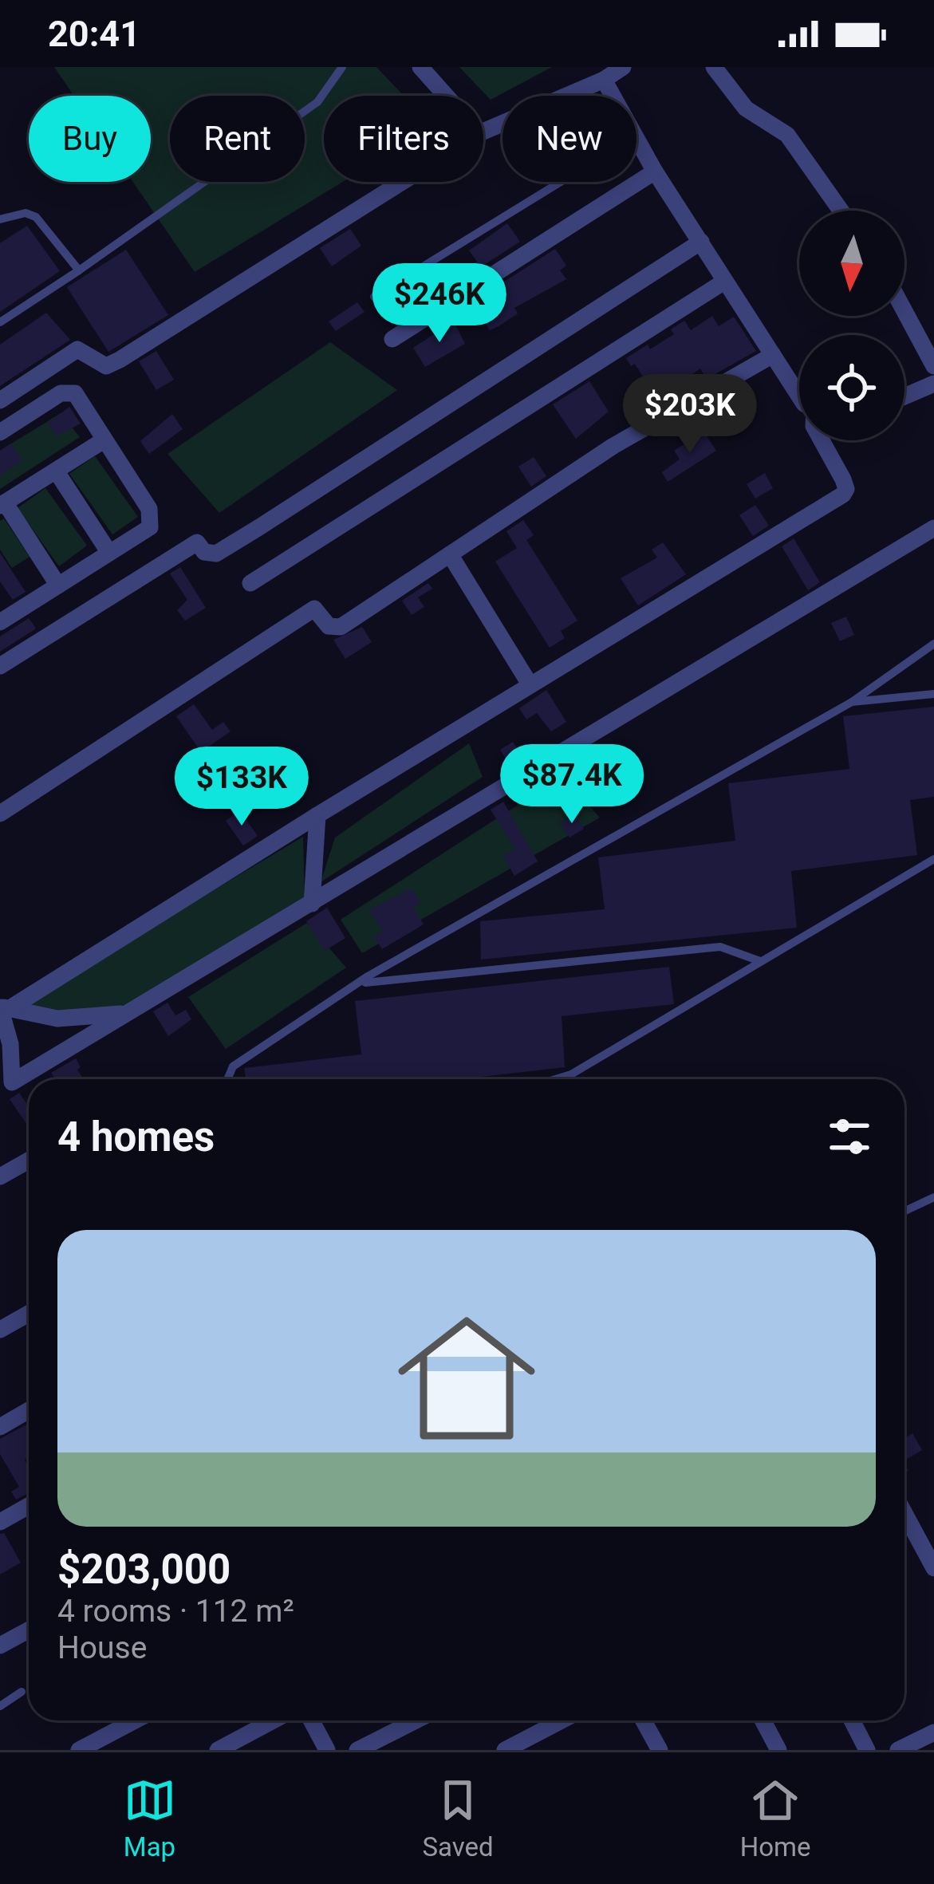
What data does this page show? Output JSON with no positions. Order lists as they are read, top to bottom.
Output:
{
  "north": "bottom",
  "page": {
    "status": "20:41",
    "chip": [
      "Buy",
      "Rent",
      "Filters",
      "New"
    ],
    "price": [
      "$246K",
      "$203K",
      "$87.4K",
      "$133K"
    ],
    "heading": "4 homes",
    "list": [
      {
        "name": "$203,000",
        "note": "4 rooms · 112 m² · House"
      }
    ],
    "tabs": ["Map", "Saved", "Home"]
  }
}
